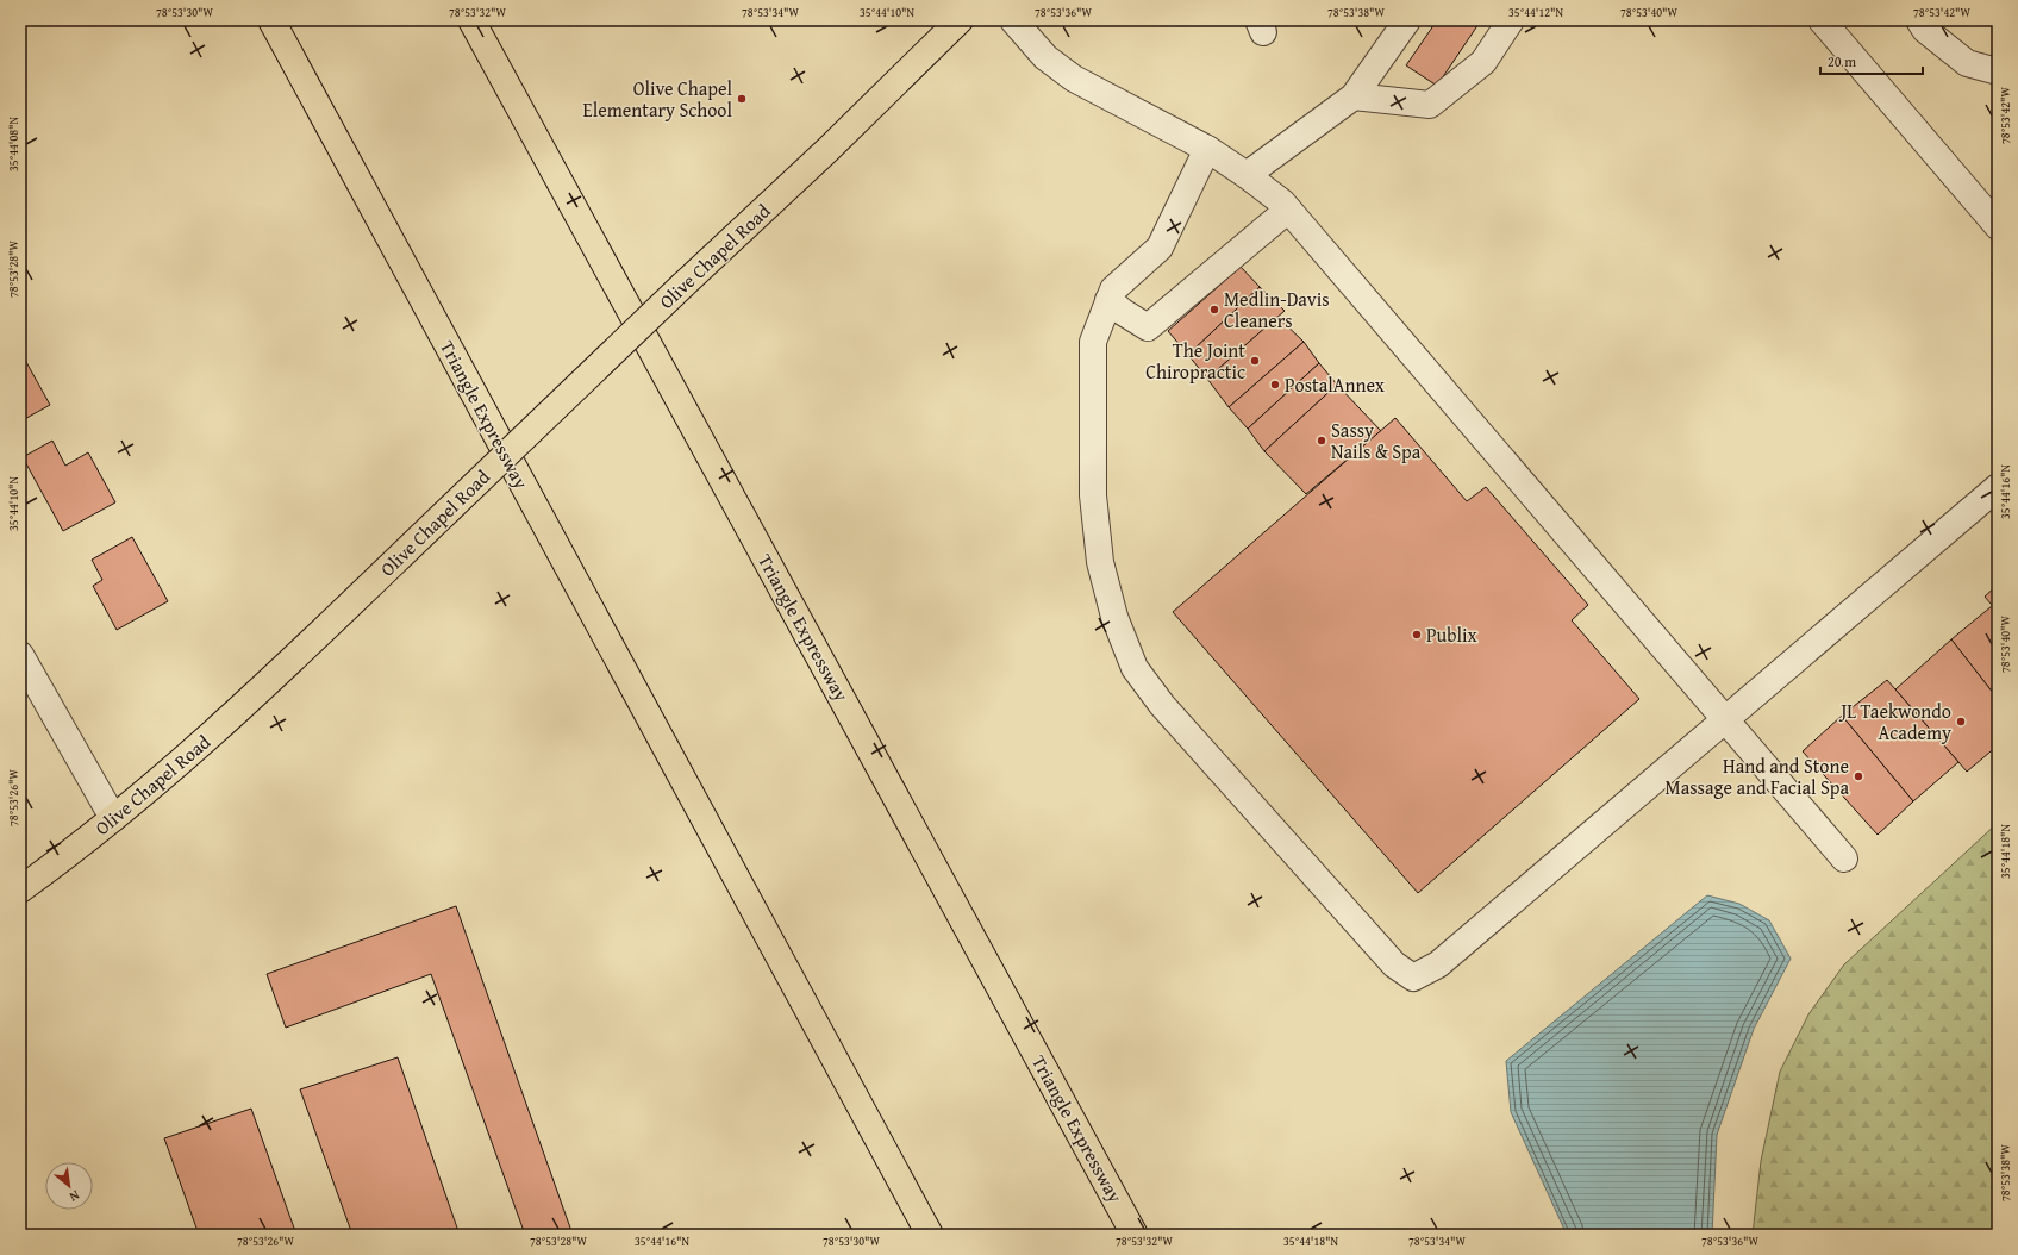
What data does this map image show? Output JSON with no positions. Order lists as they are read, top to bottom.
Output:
{
  "streets": {
    "main road": ["Olive Chapel Road", "Triangle Expressway"]
  },
  "places": [
    "Olive Chapel Elementary School",
    "Medlin-Davis Cleaners",
    "The Joint Chiropractic",
    "PostalAnnex",
    "Sassy Nails & Spa",
    "Publix",
    "JL Taekwondo Academy",
    "Hand and Stone Massage and Facial Spa"
  ],
  "scale_bar": "20 m",
  "north": "bottom right",
  "coordinates": [
    "78°53'30\"W",
    "78°53'32\"W",
    "78°53'34\"W",
    "35°44'10\"N",
    "78°53'36\"W",
    "78°53'38\"W",
    "35°44'12\"N",
    "78°53'40\"W",
    "78°53'42\"W",
    "35°44'08\"N",
    "78°53'28\"W",
    "35°44'16\"N",
    "78°53'26\"W",
    "35°44'18\"N"
  ]
}
